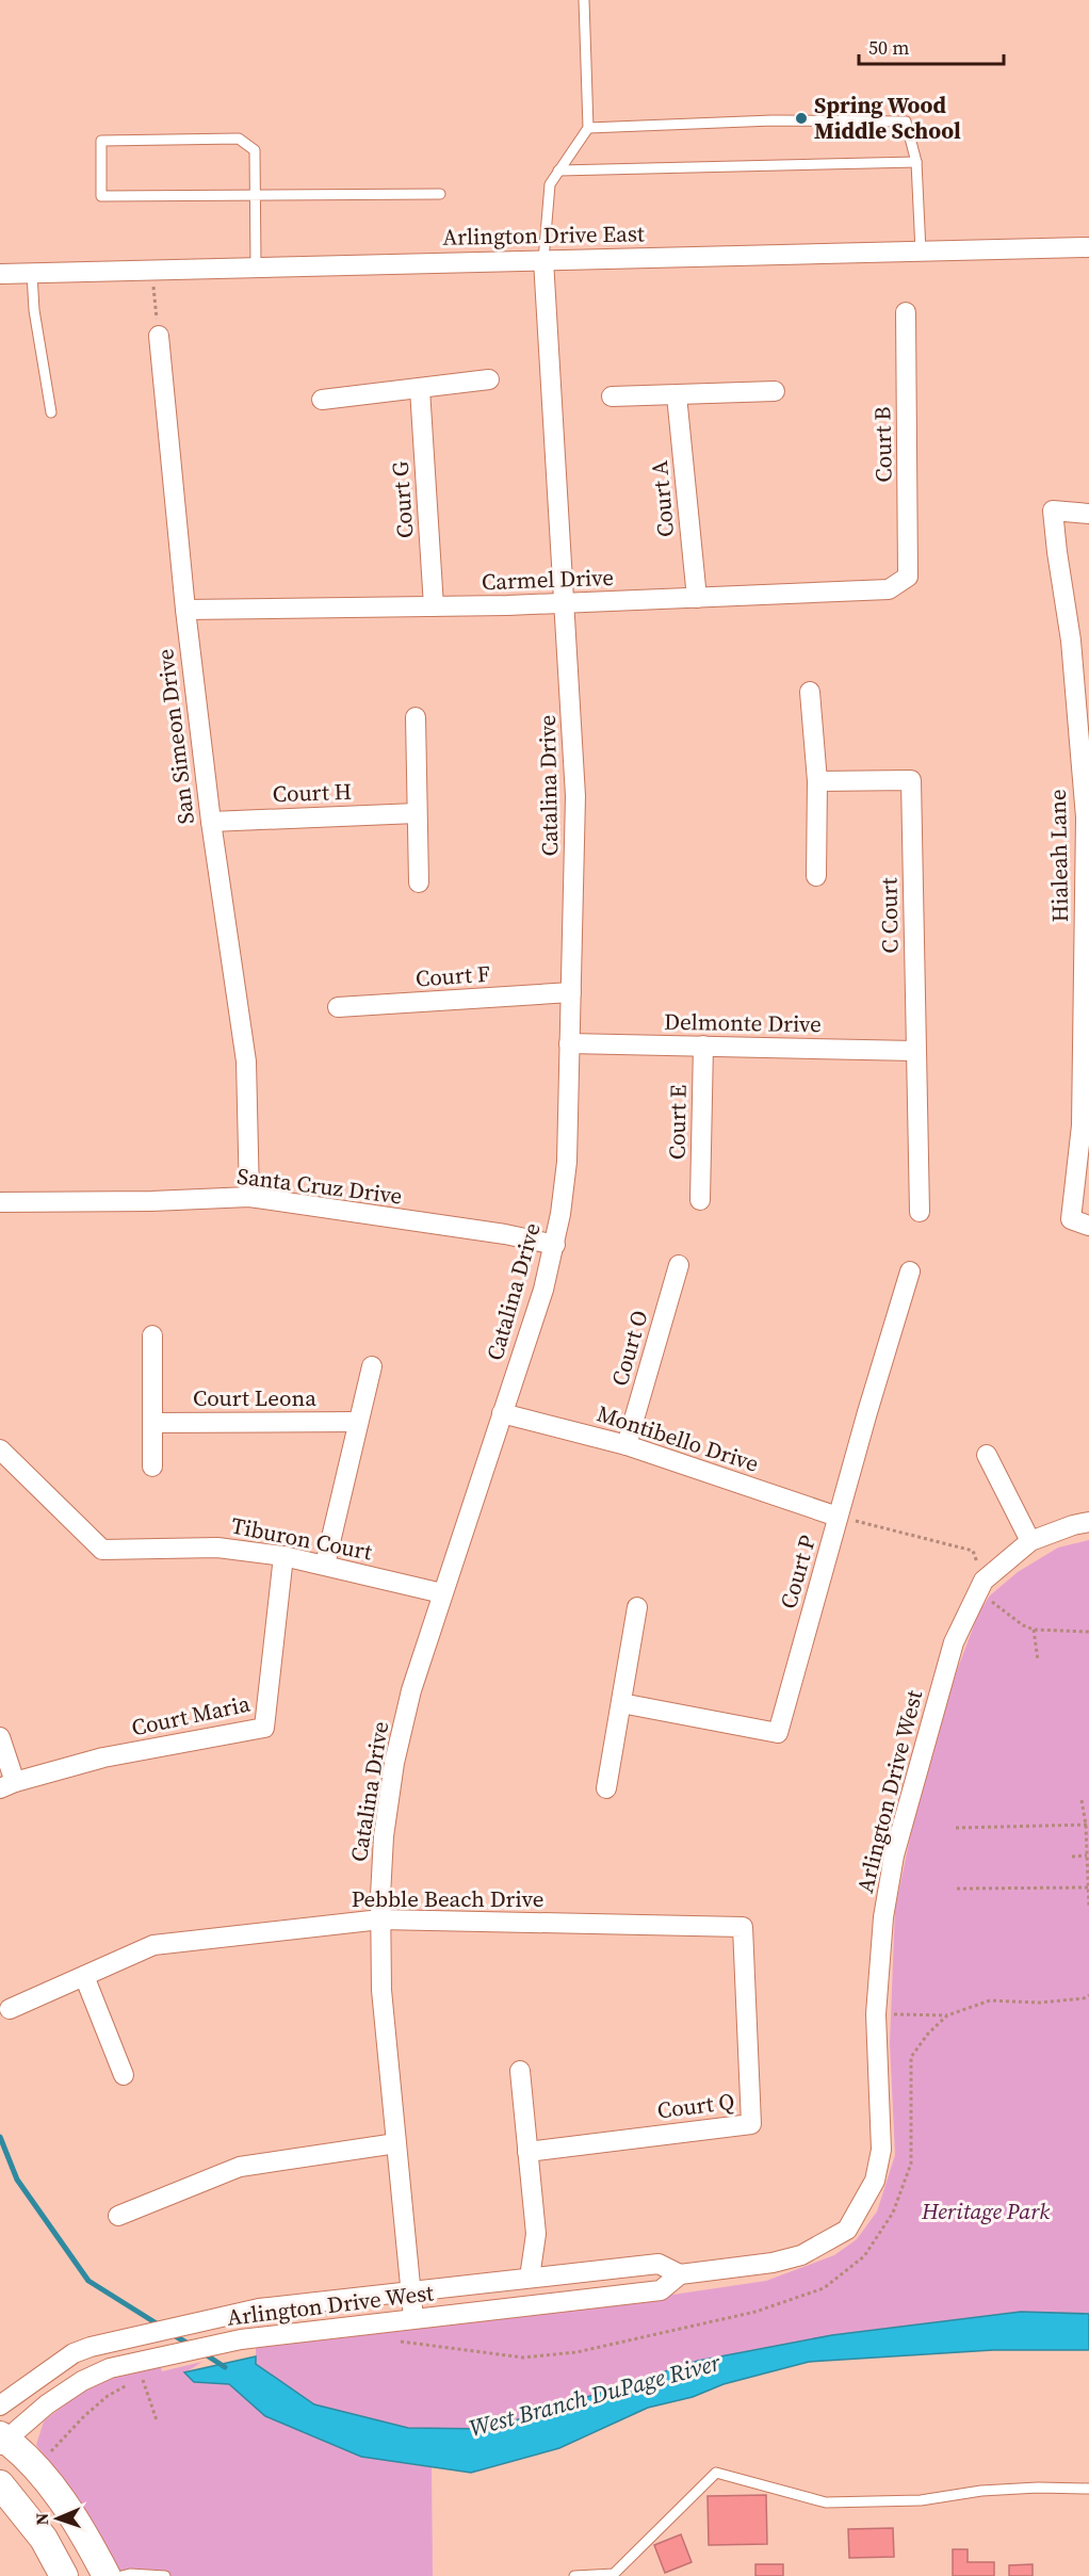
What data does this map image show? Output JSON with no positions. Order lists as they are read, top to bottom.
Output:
{
  "streets": {
    "street": [
      "Arlington Drive East",
      "Court B",
      "Court A",
      "Court G",
      "Carmel Drive",
      "San Simeon Drive",
      "Catalina Drive",
      "Court H",
      "Hialeah Lane",
      "C Court",
      "Court F",
      "Delmonte Drive",
      "Court E",
      "Santa Cruz Drive",
      "Court O",
      "Court Leona",
      "Montibello Drive",
      "Tiburon Court",
      "Court P",
      "Court Maria",
      "Arlington Drive West",
      "Pebble Beach Drive",
      "Court Q"
    ]
  },
  "crossings": [
    ["Arlington Drive East", "Catalina Drive"],
    ["Court B", "Carmel Drive"],
    ["Court A", "Carmel Drive"],
    ["Court G", "Carmel Drive"],
    ["Carmel Drive", "San Simeon Drive"],
    ["Carmel Drive", "Catalina Drive"],
    ["San Simeon Drive", "Court H"],
    ["San Simeon Drive", "Santa Cruz Drive"],
    ["Catalina Drive", "Court F"],
    ["Catalina Drive", "Delmonte Drive"],
    ["Catalina Drive", "Santa Cruz Drive"],
    ["Catalina Drive", "Montibello Drive"],
    ["Catalina Drive", "Tiburon Court"],
    ["Catalina Drive", "Arlington Drive West"],
    ["Catalina Drive", "Pebble Beach Drive"],
    ["C Court", "Delmonte Drive"],
    ["Delmonte Drive", "Court E"],
    ["Court O", "Montibello Drive"],
    ["Montibello Drive", "Court P"],
    ["Tiburon Court", "Court Maria"],
    ["Pebble Beach Drive", "Court Q"]
  ],
  "water": ["West Branch DuPage River"],
  "parks": ["Heritage Park"],
  "places": ["Spring Wood Middle School"],
  "scale_bar": "50 m",
  "north": "left"
}
